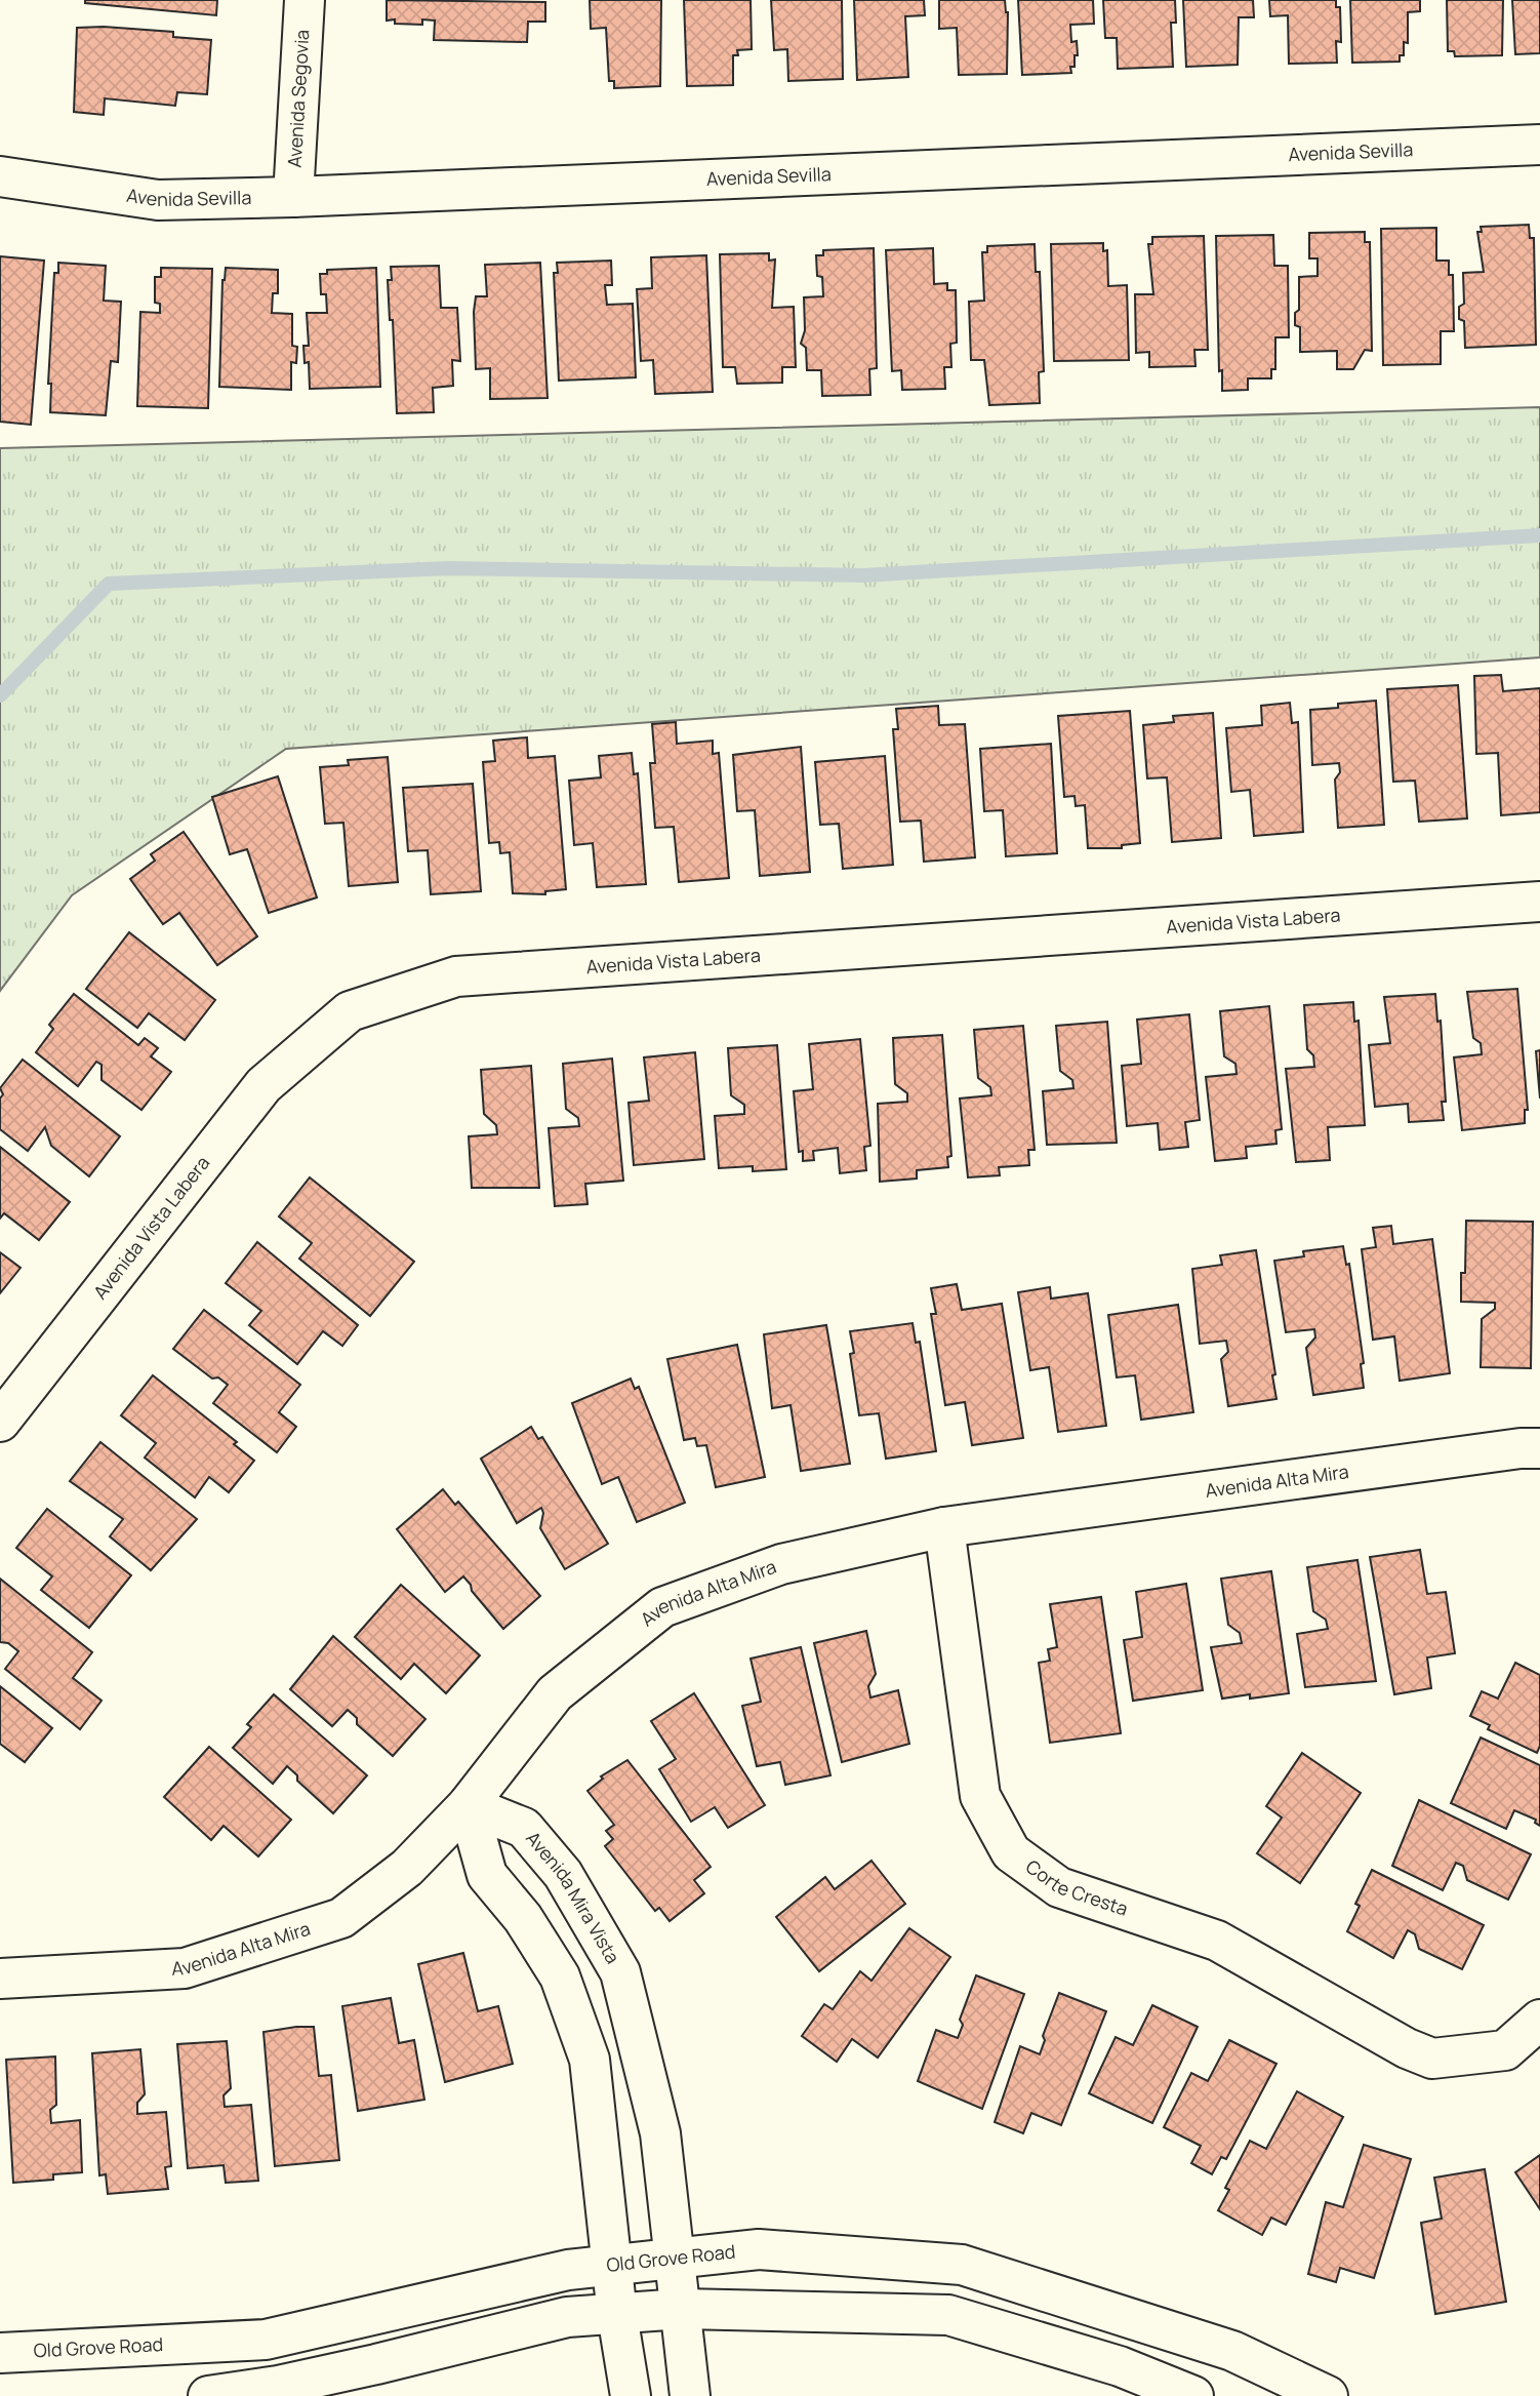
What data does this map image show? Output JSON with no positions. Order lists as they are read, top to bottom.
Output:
{
  "streets": {
    "street": [
      "Avenida Segovia",
      "Avenida Sevilla",
      "Avenida Vista Labera",
      "Avenida Alta Mira",
      "Corte Cresta",
      "Avenida Mira Vista",
      "Old Grove Road"
    ]
  },
  "crossings": [
    ["Avenida Segovia", "Avenida Sevilla"],
    ["Avenida Alta Mira", "Corte Cresta"],
    ["Avenida Alta Mira", "Avenida Mira Vista"],
    ["Avenida Mira Vista", "Old Grove Road"]
  ]
}
